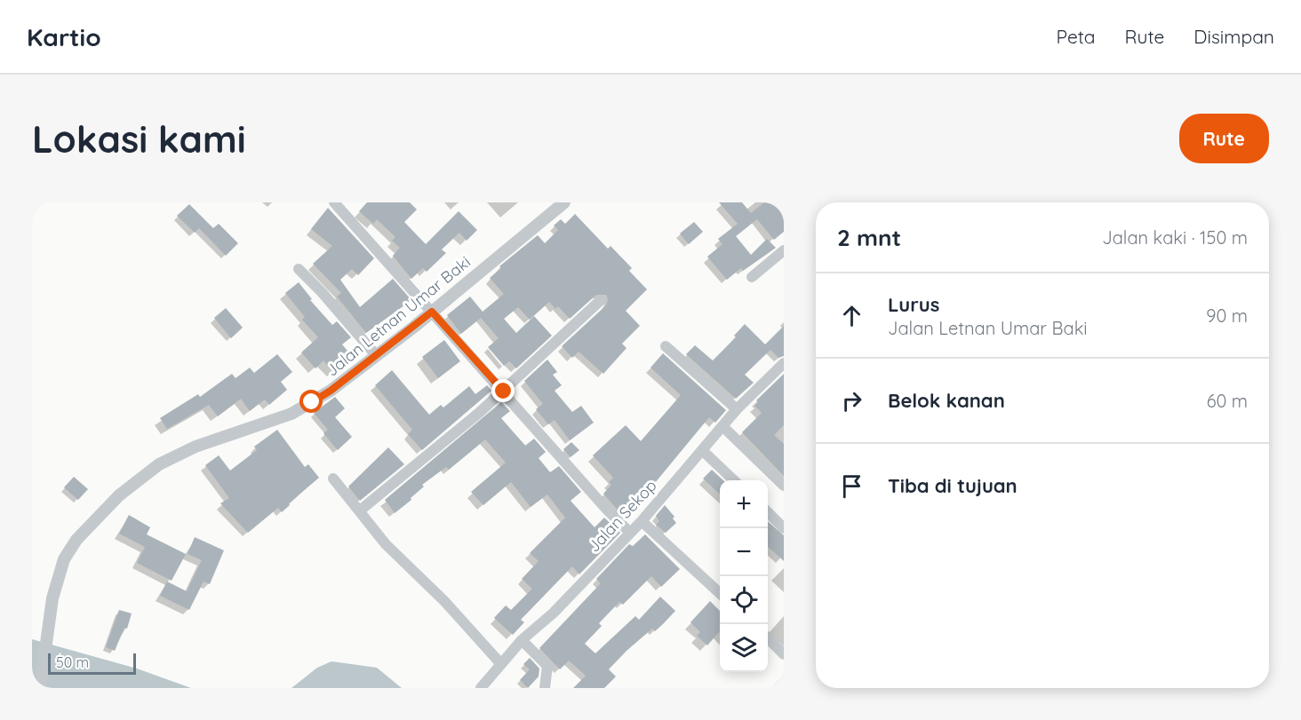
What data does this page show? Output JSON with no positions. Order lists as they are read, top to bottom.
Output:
{
  "streets": {
    "street": ["Jalan Letnan Umar Baki", "Jalan Sekop"]
  },
  "scale_bar": "50 m",
  "page": {
    "header": "Kartio",
    "nav": ["Peta", "Rute", "Disimpan"],
    "buttons": "Rute",
    "title": "Lokasi kami",
    "heading": ["2 mnt", "Jalan kaki · 150 m"],
    "list": [
      ["Lurus", "Jalan Letnan Umar Baki", "90 m"],
      ["Belok kanan", "60 m"],
      "Tiba di tujuan"
    ],
    "map_buttons": ["+", "−"],
    "scale": "50 m"
  }
}
